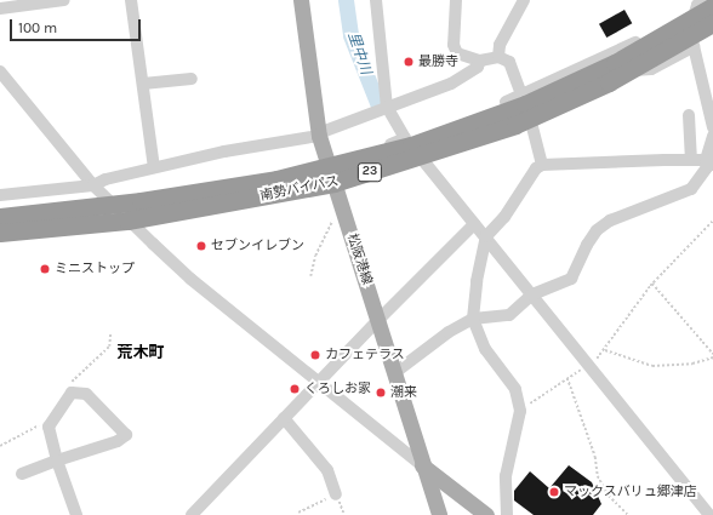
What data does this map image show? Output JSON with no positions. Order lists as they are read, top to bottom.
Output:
{
  "streets": {
    "highway": ["23", "南勢バイパス"],
    "main road": ["松阪港線"]
  },
  "crossings": [
    ["南勢バイパス", "松阪港線"]
  ],
  "districts": ["荒木町"],
  "water": ["里中川"],
  "places": [
    "最勝寺",
    "セブンイレブン",
    "ミニストップ",
    "カフェテラス",
    "くろしお家",
    "潮来",
    "マックスバリュ郷津店"
  ],
  "scale_bar": "100 m"
}
